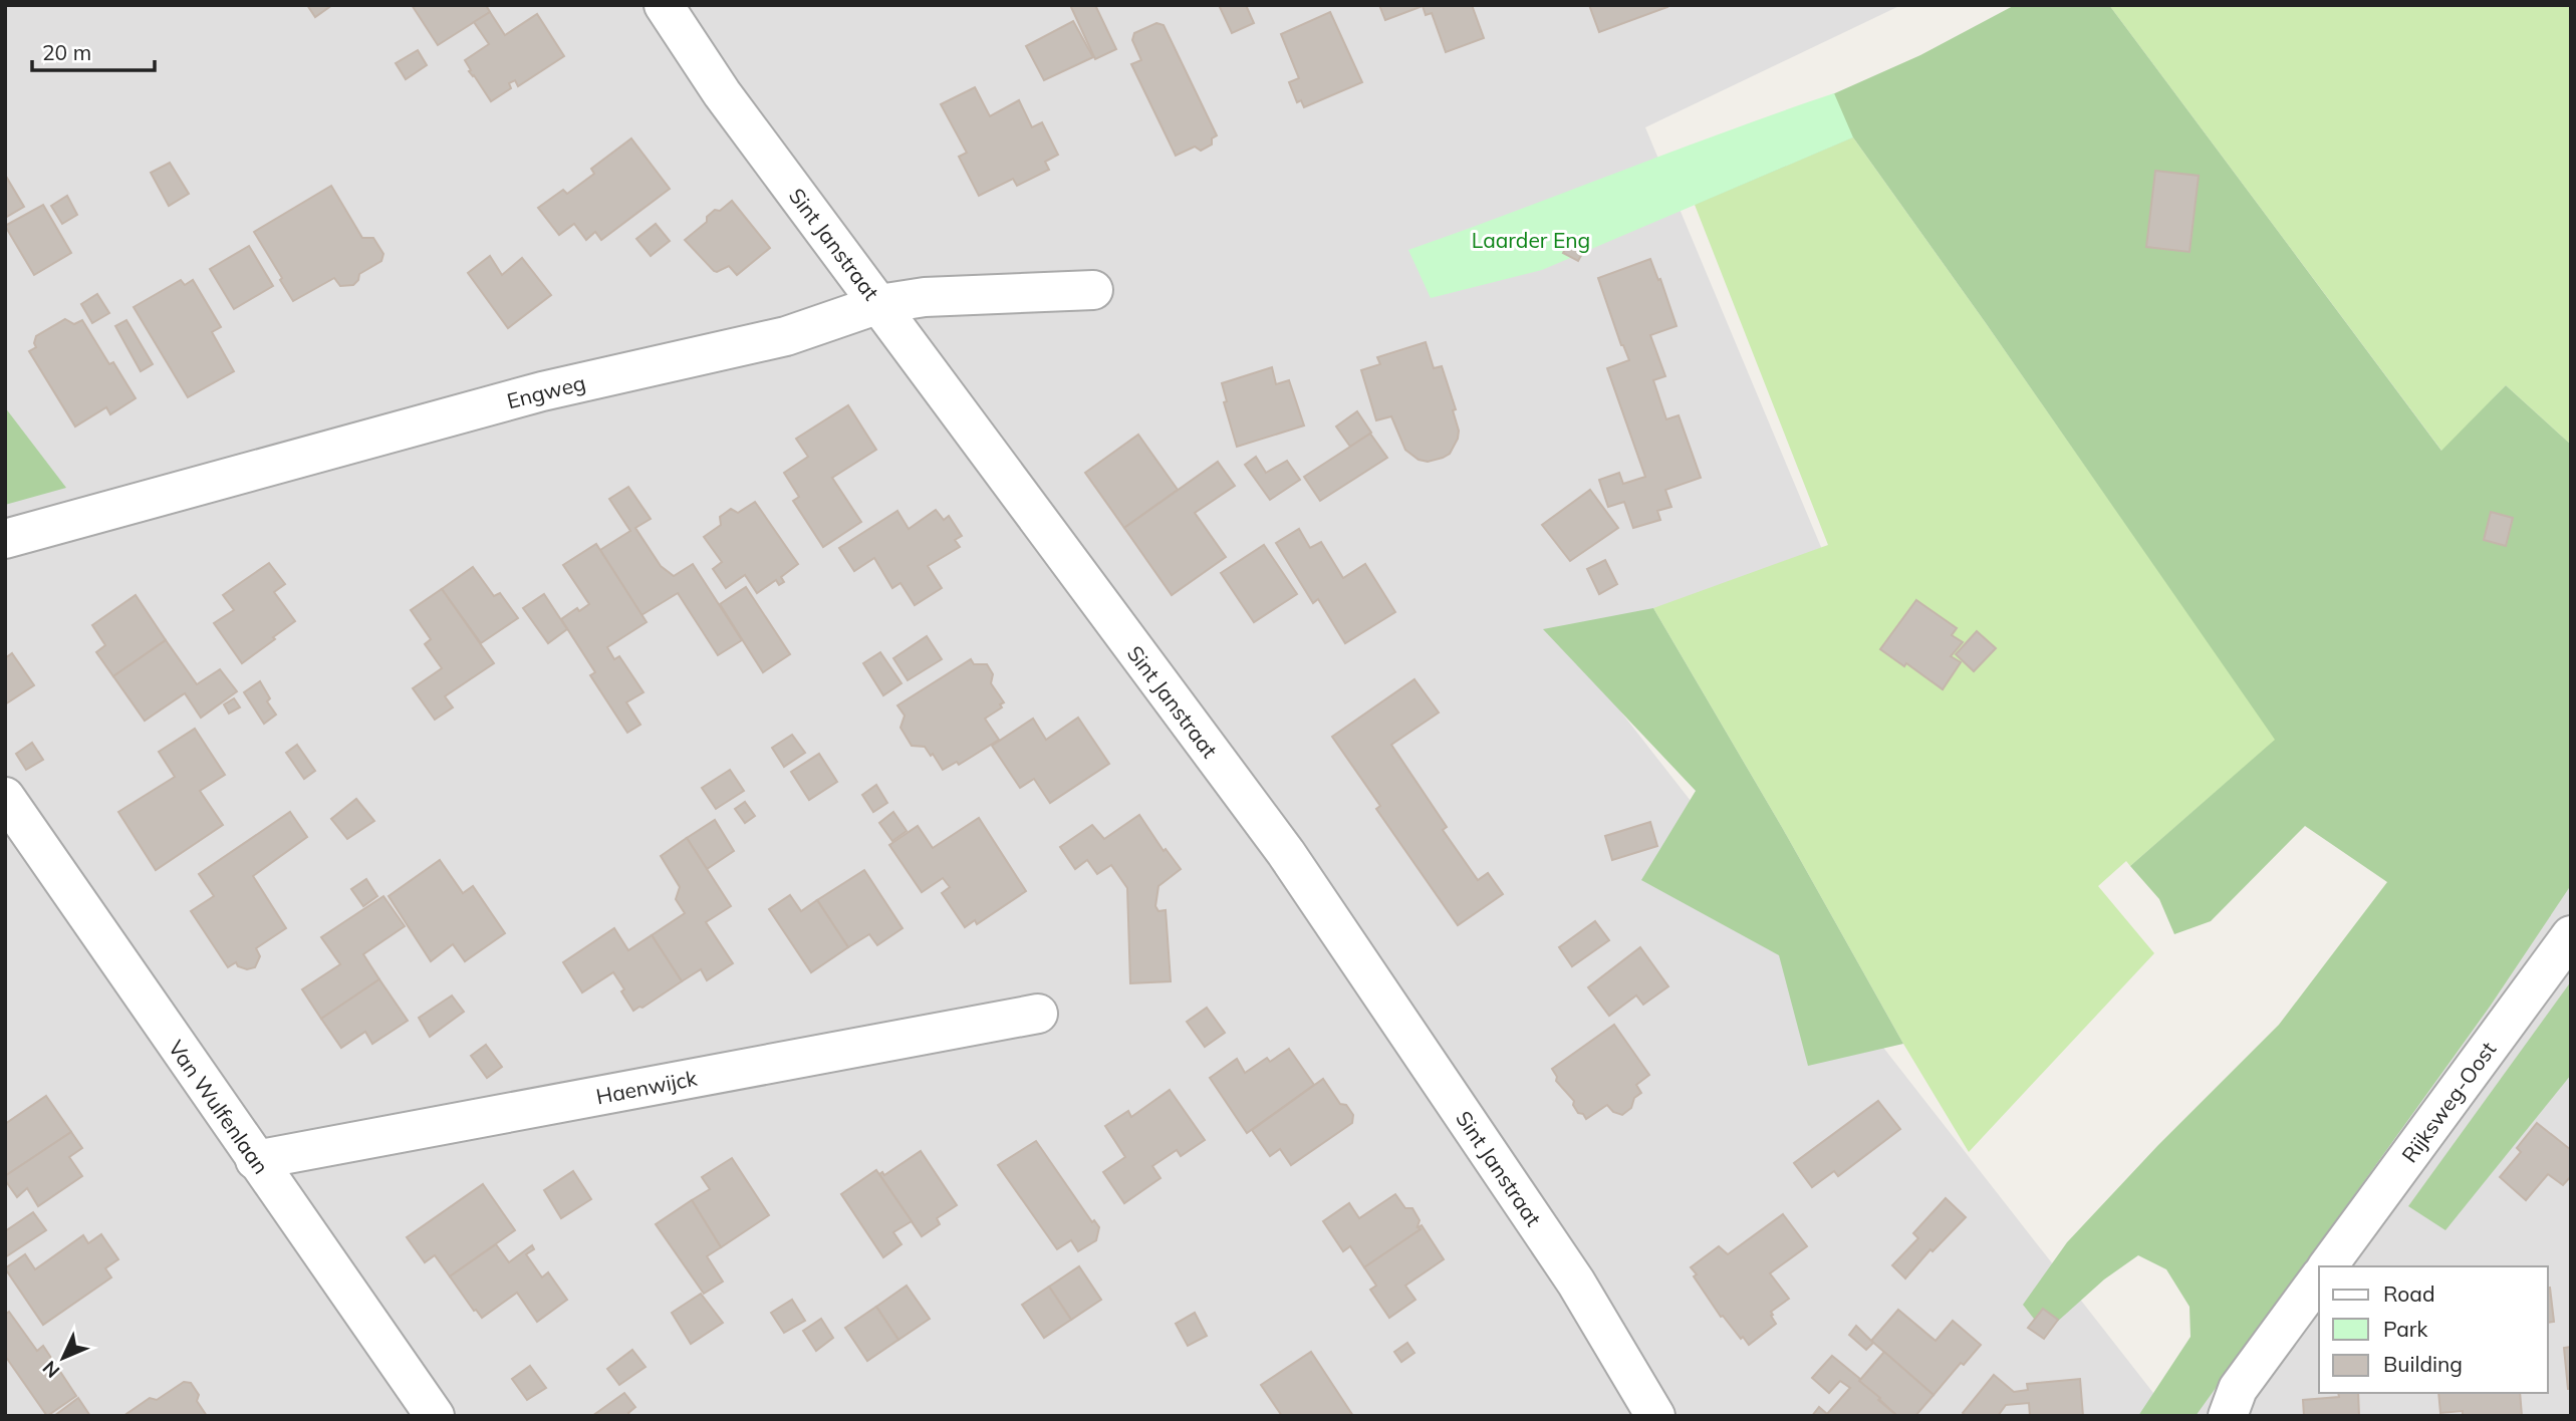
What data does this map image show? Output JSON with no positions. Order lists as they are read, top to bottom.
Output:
{
  "streets": {
    "street": [
      "Sint Janstraat",
      "Engweg",
      "Haenwijck",
      "Rijksweg-Oost",
      "Van Wulfenlaan"
    ]
  },
  "crossings": [
    ["Sint Janstraat", "Engweg"],
    ["Haenwijck", "Van Wulfenlaan"]
  ],
  "parks": ["Laarder Eng"],
  "legend": ["Road", "Park", "Building"],
  "scale_bar": "20 m",
  "north": "bottom left"
}
